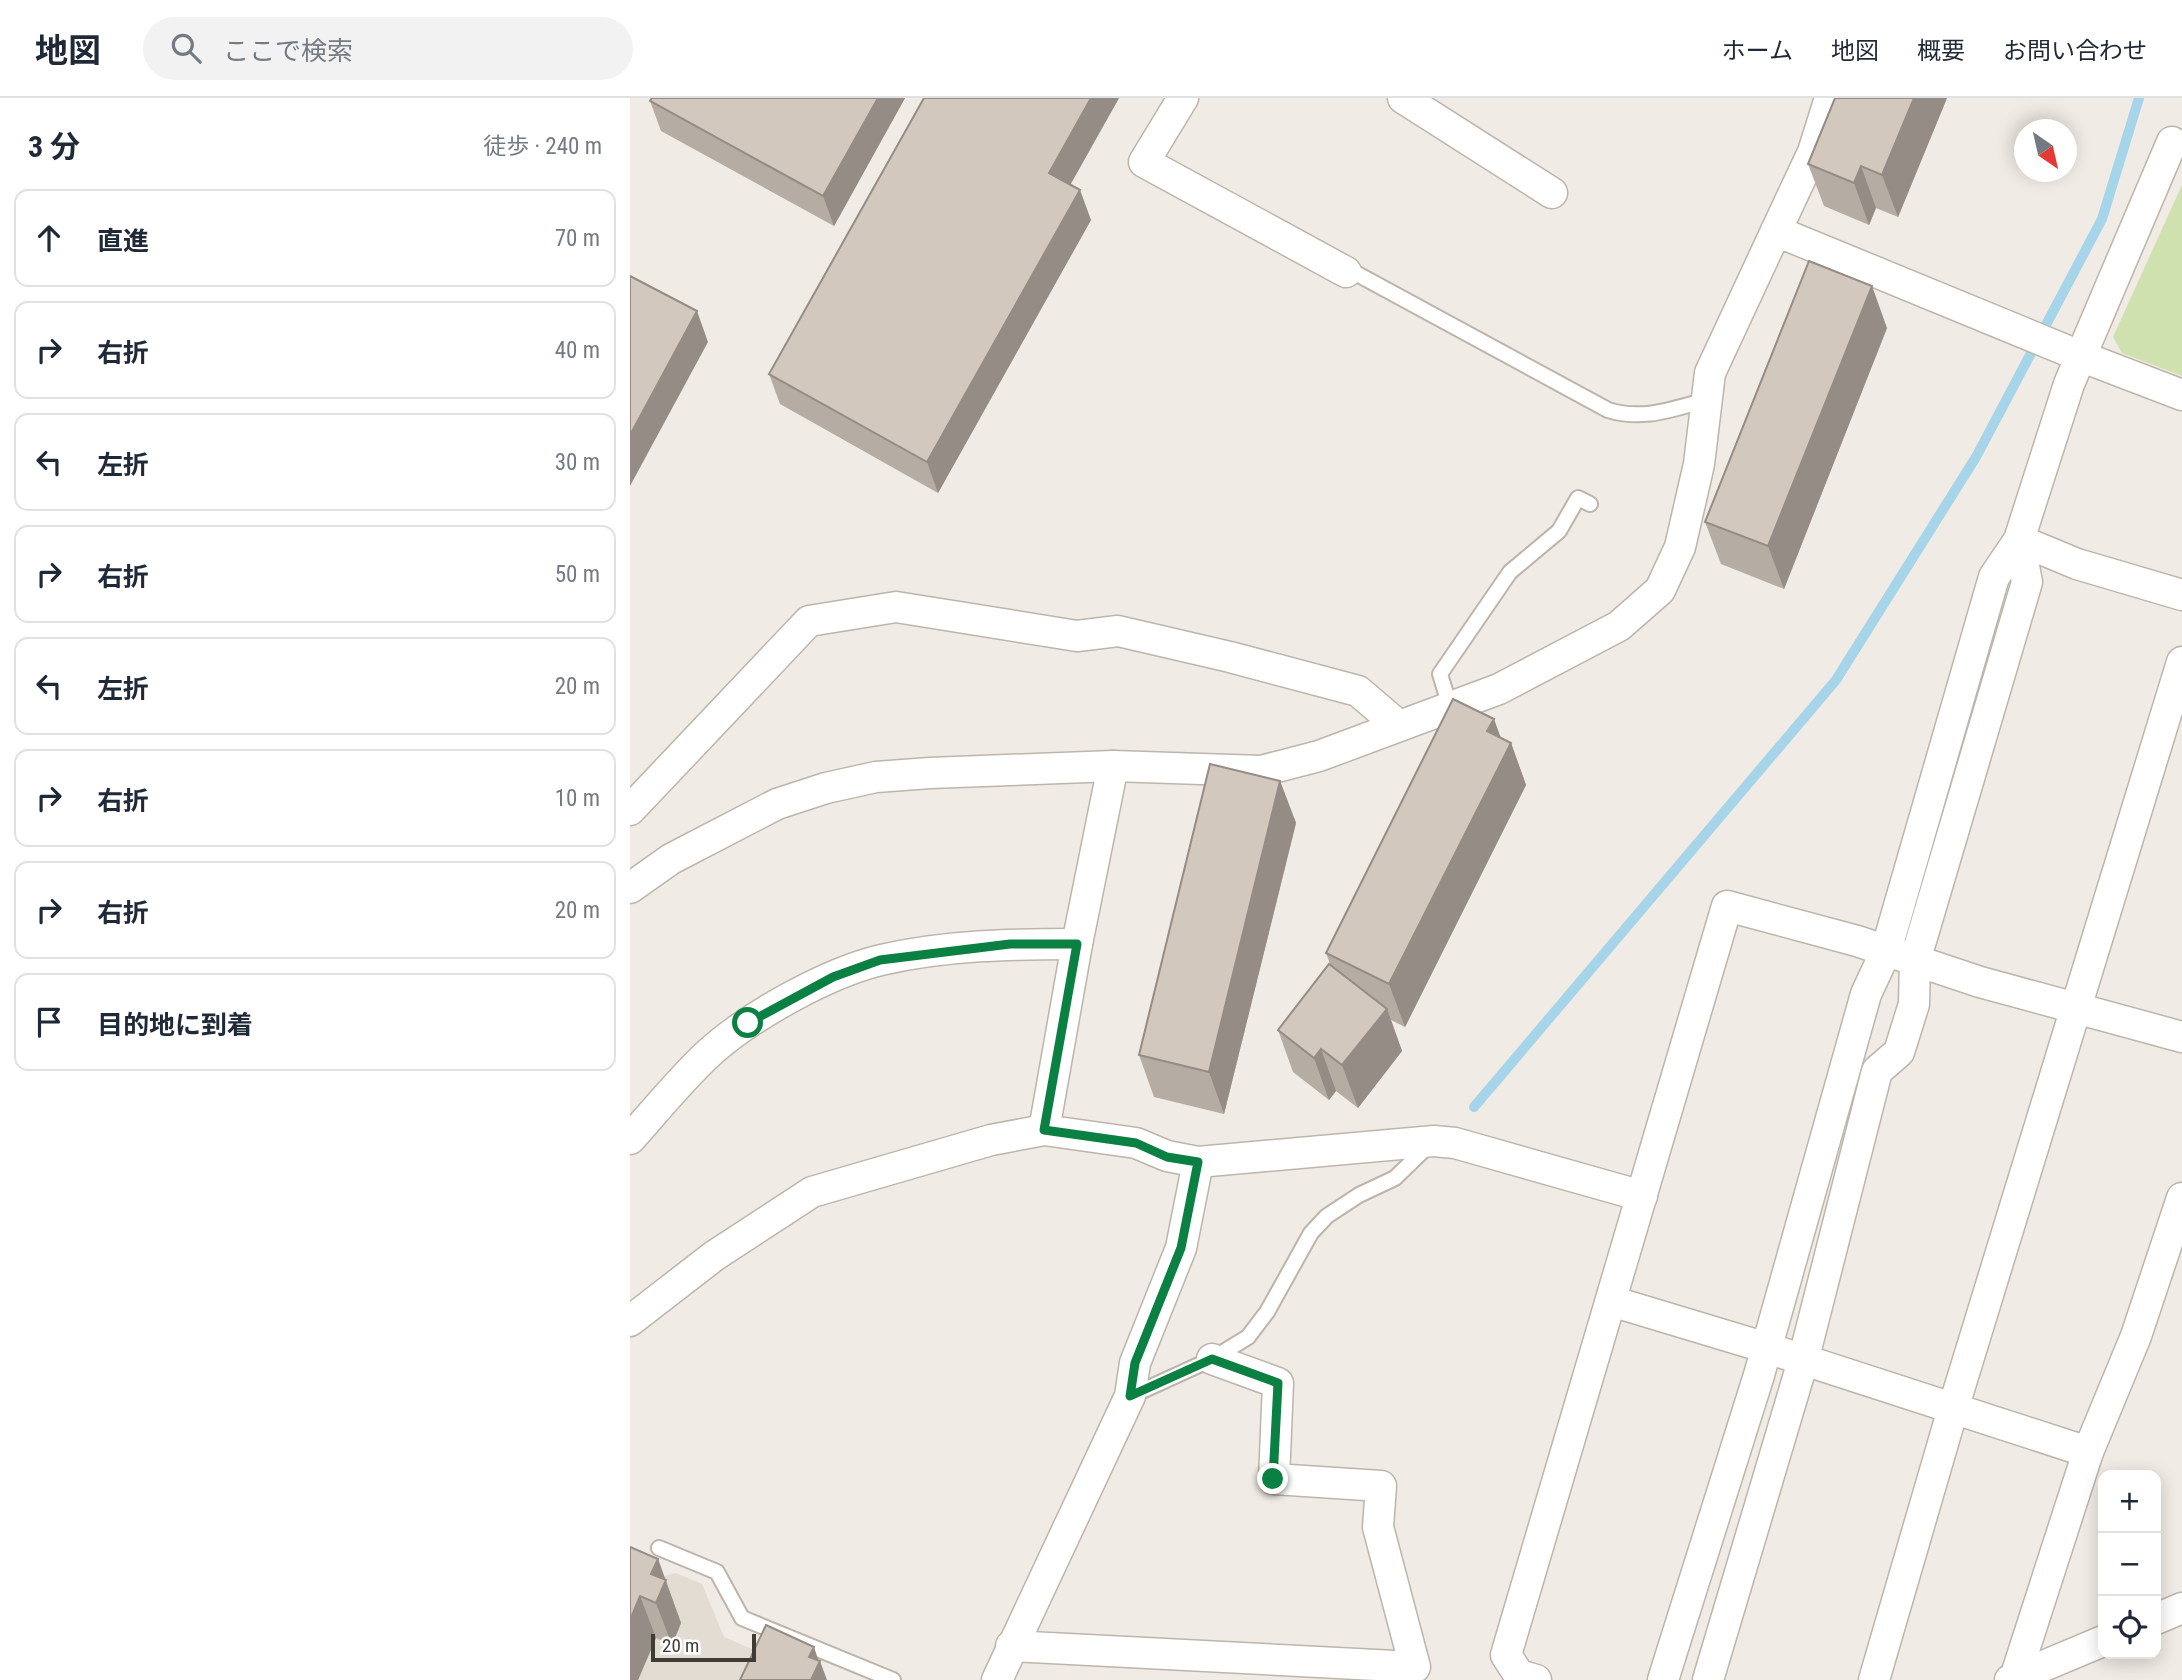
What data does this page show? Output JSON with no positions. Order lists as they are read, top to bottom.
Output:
{
  "scale_bar": "20 m",
  "north": "bottom right",
  "page": {
    "header": "地図",
    "search": "ここで検索",
    "nav": [
      "ホーム",
      "地図",
      "概要",
      "お問い合わせ"
    ],
    "heading": ["3 分", "徒歩 · 240 m"],
    "list": [
      ["直進", "70 m"],
      ["右折", "40 m"],
      ["左折", "30 m"],
      ["右折", "50 m"],
      ["左折", "20 m"],
      ["右折", "10 m"],
      ["右折", "20 m"],
      "目的地に到着"
    ],
    "map_buttons": ["+", "−"],
    "scale": "20 m"
  }
}
